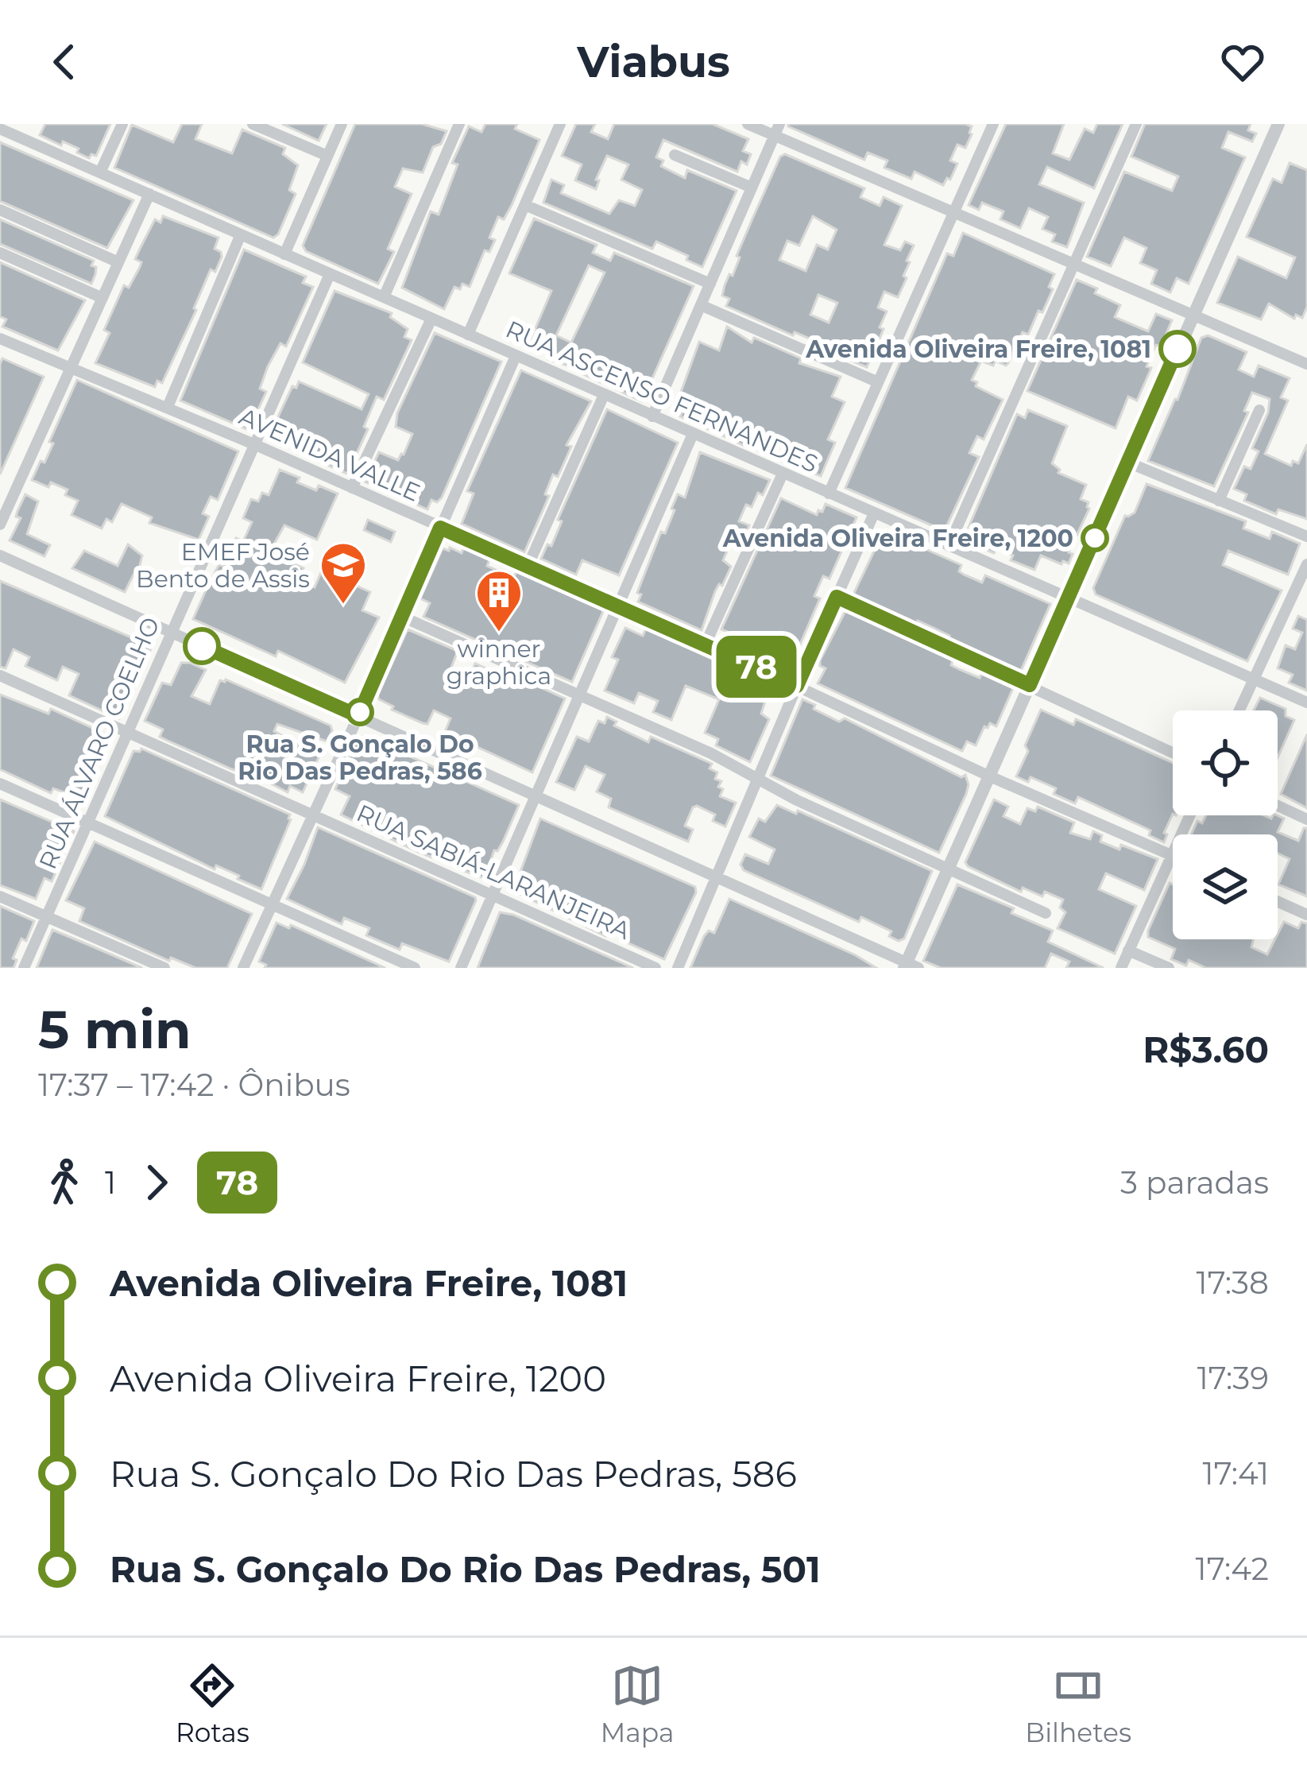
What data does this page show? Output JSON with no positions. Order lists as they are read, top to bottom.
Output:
{
  "streets": {
    "street": [
      "RUA ASCENSO FERNANDES",
      "AVENIDA VALLE",
      "RUA ÁLVARO COELHO",
      "RUA SABIÁ-LARANJEIRA"
    ]
  },
  "crossings": [
    ["RUA ASCENSO FERNANDES", "RUA ÁLVARO COELHO"],
    ["AVENIDA VALLE", "RUA ÁLVARO COELHO"],
    ["RUA ÁLVARO COELHO", "RUA SABIÁ-LARANJEIRA"]
  ],
  "places": {
    "other": ["Avenida Oliveira Freire, 1081", "Avenida Oliveira Freire, 1200", "Rua S. Gonçalo Do Rio Das Pedras, 586"],
    "school or university": ["EMEF José Bento de Assis"],
    "building": ["winner graphica"]
  },
  "lines": ["bus line 78"],
  "page": {
    "header": "Viabus",
    "on_map": "78",
    "heading": ["5 min", "17:37 – 17:42 · Ônibus", "R$3.60"],
    "legs": ["1", "78", "3 paradas"],
    "list": [
      {
        "name": "Avenida Oliveira Freire, 1081",
        "value": "17:38"
      },
      {
        "name": "Avenida Oliveira Freire, 1200",
        "value": "17:39"
      },
      {
        "name": "Rua S. Gonçalo Do Rio Das Pedras, 586",
        "value": "17:41"
      },
      {
        "name": "Rua S. Gonçalo Do Rio Das Pedras, 501",
        "value": "17:42"
      }
    ],
    "tabs": ["Rotas", "Mapa", "Bilhetes"]
  }
}
